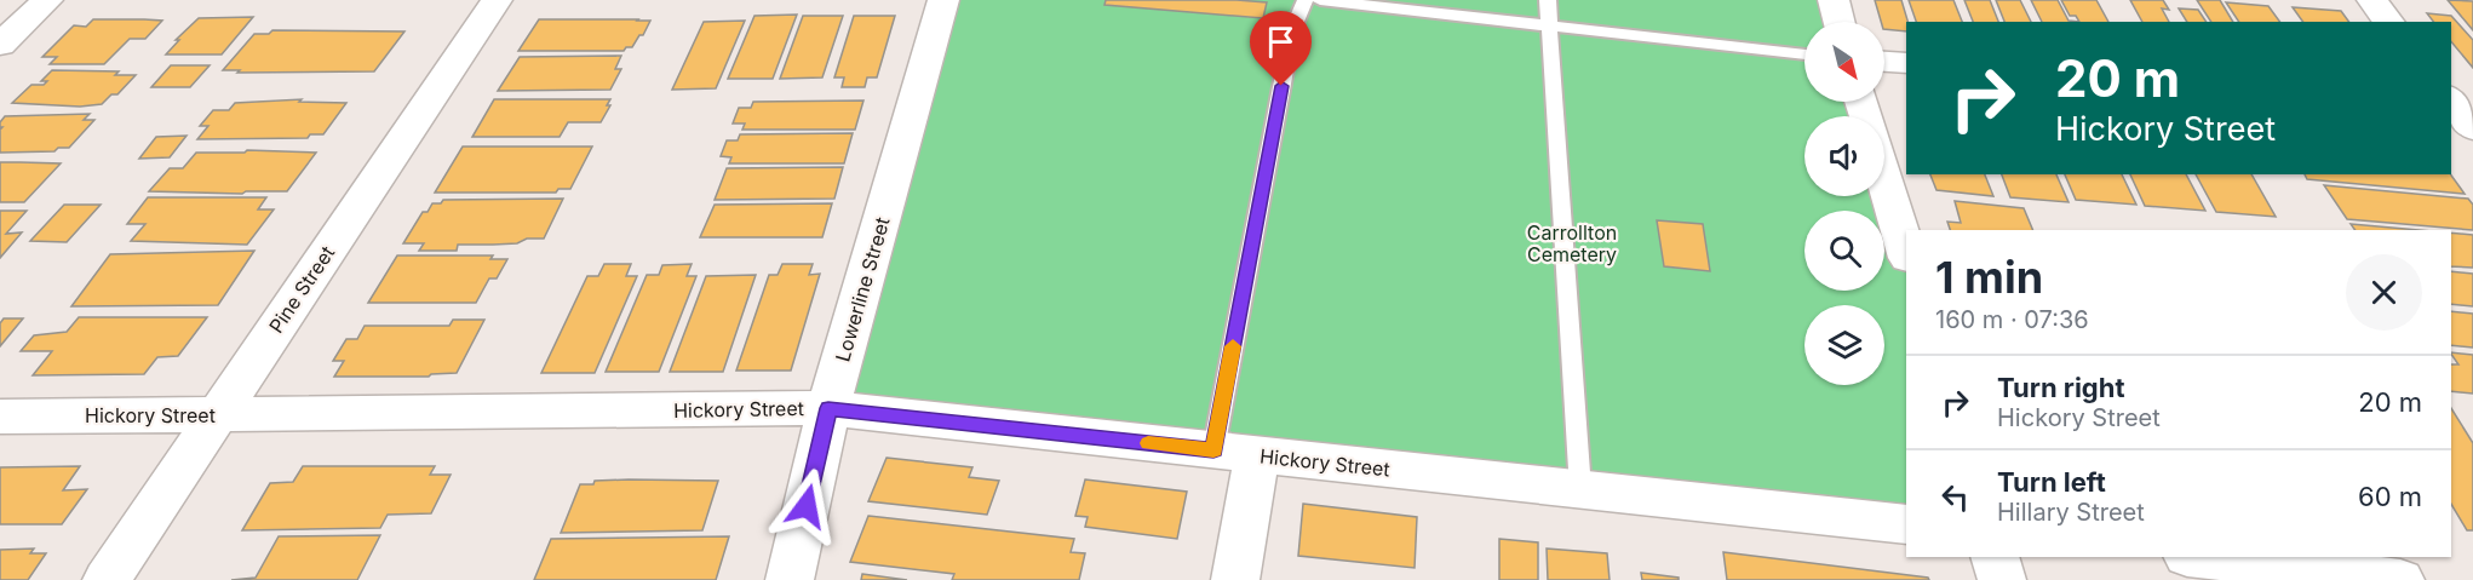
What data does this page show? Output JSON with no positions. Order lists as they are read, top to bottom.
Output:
{
  "streets": {
    "street": ["Pine Street", "Lowerline Street", "Hickory Street"]
  },
  "crossings": [
    ["Pine Street", "Hickory Street"],
    ["Lowerline Street", "Hickory Street"]
  ],
  "parks": ["Carrollton Cemetery"],
  "north": "bottom right",
  "page": {
    "turn": ["20 m", "Hickory Street"],
    "heading": ["1 min", "160 m · 07:36"],
    "list": [
      {
        "name": "Turn right",
        "note": "Hickory Street",
        "value": "20 m"
      },
      {
        "name": "Turn left",
        "note": "Hillary Street",
        "value": "60 m"
      }
    ]
  }
}
